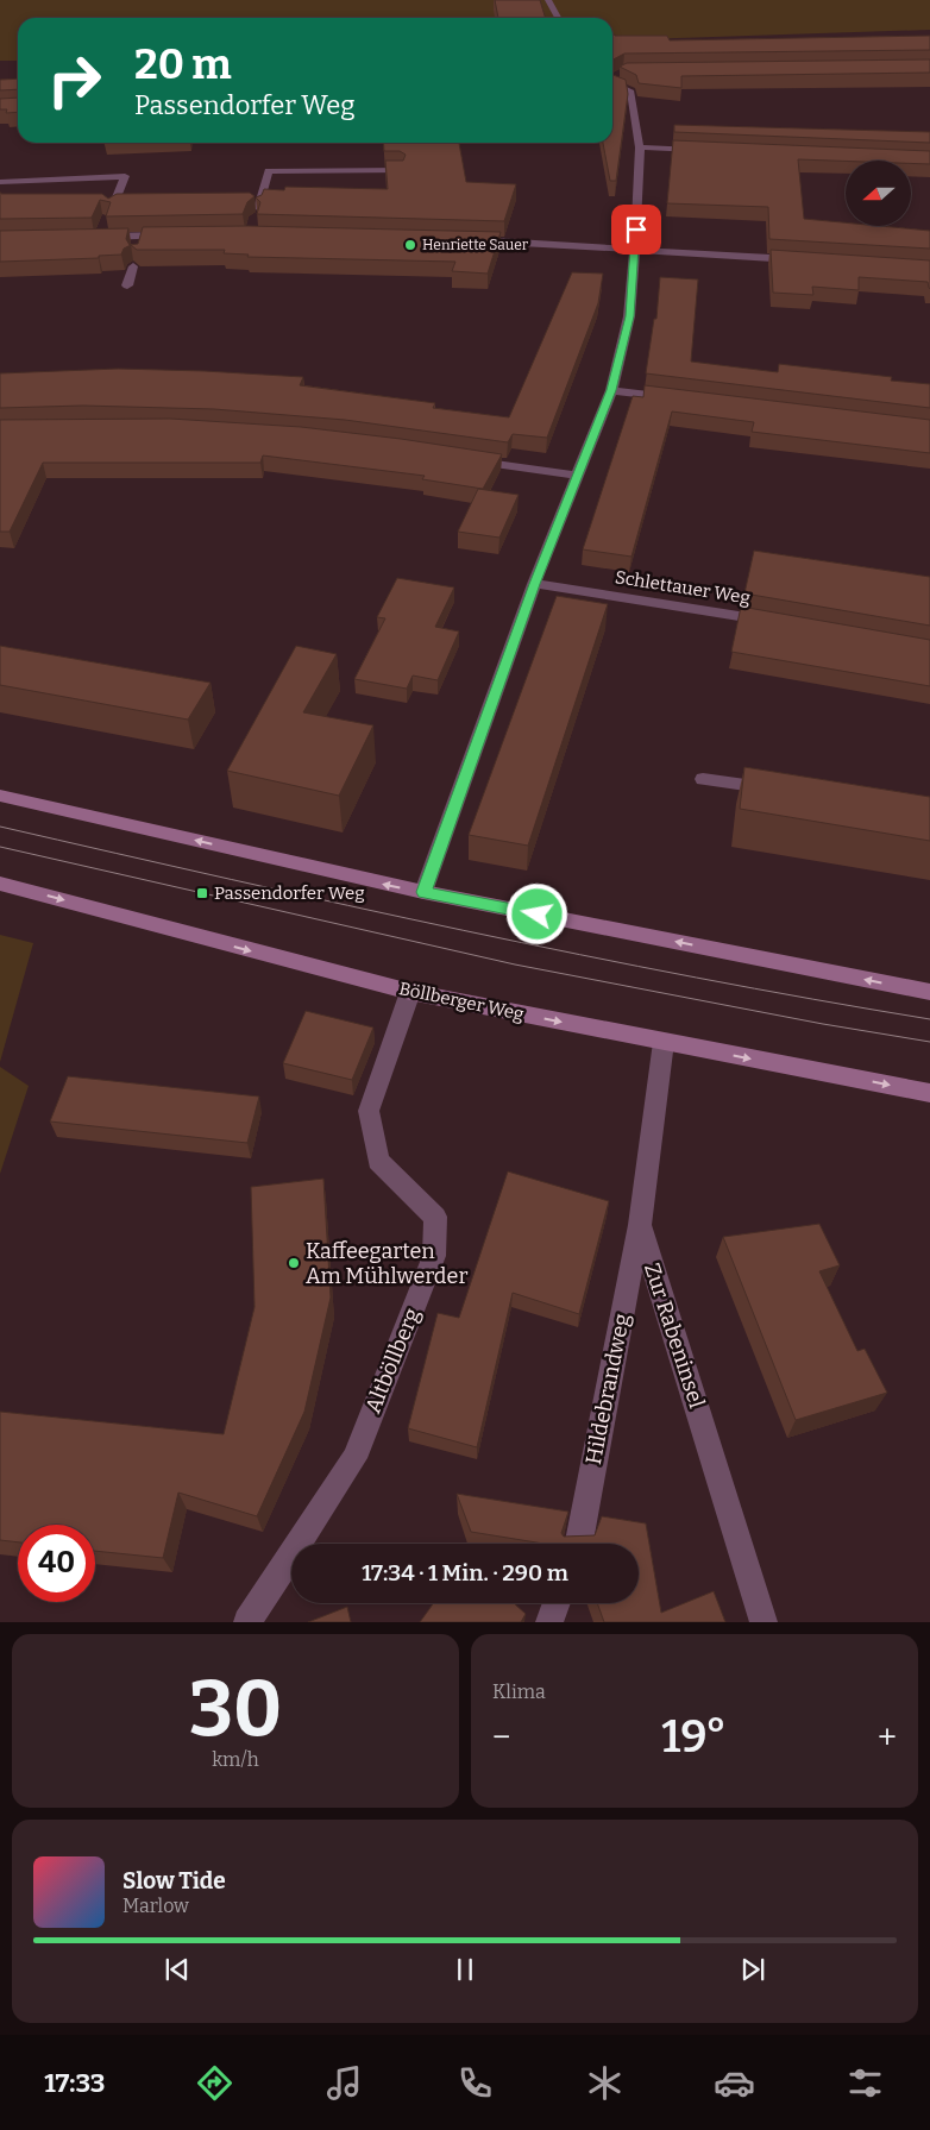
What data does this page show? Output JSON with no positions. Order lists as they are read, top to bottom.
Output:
{
  "streets": {
    "street": [
      "Schlettauer Weg",
      "Böllberger Weg",
      "Zur Rabeninsel",
      "Altböllberg",
      "Hildebrandweg"
    ]
  },
  "crossings": [
    ["Böllberger Weg", "Zur Rabeninsel"],
    ["Böllberger Weg", "Altböllberg"],
    ["Zur Rabeninsel", "Hildebrandweg"]
  ],
  "places": {
    "other": ["Henriette Sauer", "Kaffeegarten Am Mühlwerder"],
    "transit": ["Passendorfer Weg"]
  },
  "north": "left",
  "page": {
    "turn": ["20 m", "Passendorfer Weg"],
    "limit": "40",
    "trip": "17:34 · 1 Min. · 290 m",
    "tile": [
      ["30", "km/h"],
      "Klima"
    ],
    "heat": ["−", "19°", "+"],
    "song": ["Slow Tide", "Marlow"],
    "tabs": "17:33"
  }
}
